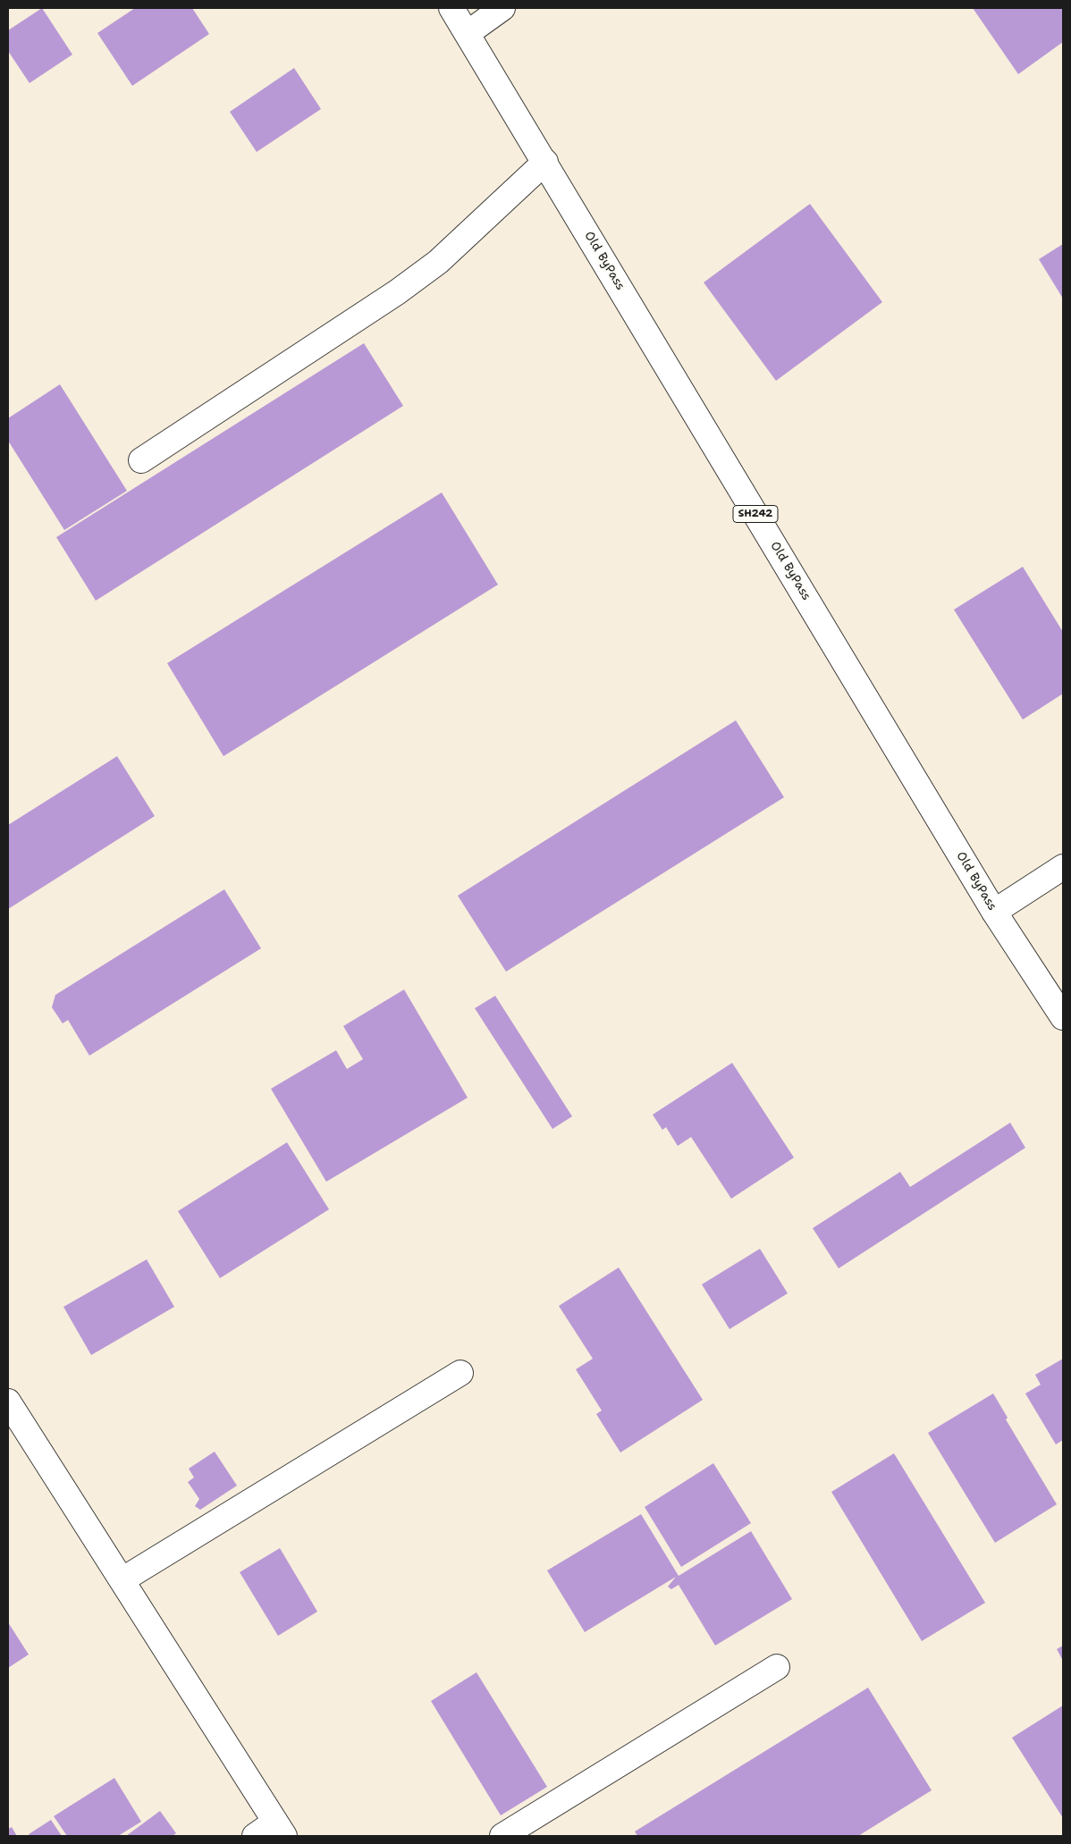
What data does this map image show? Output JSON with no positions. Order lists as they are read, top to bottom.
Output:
{
  "streets": {
    "main road": ["Old ByPass", "SH242"]
  }
}
